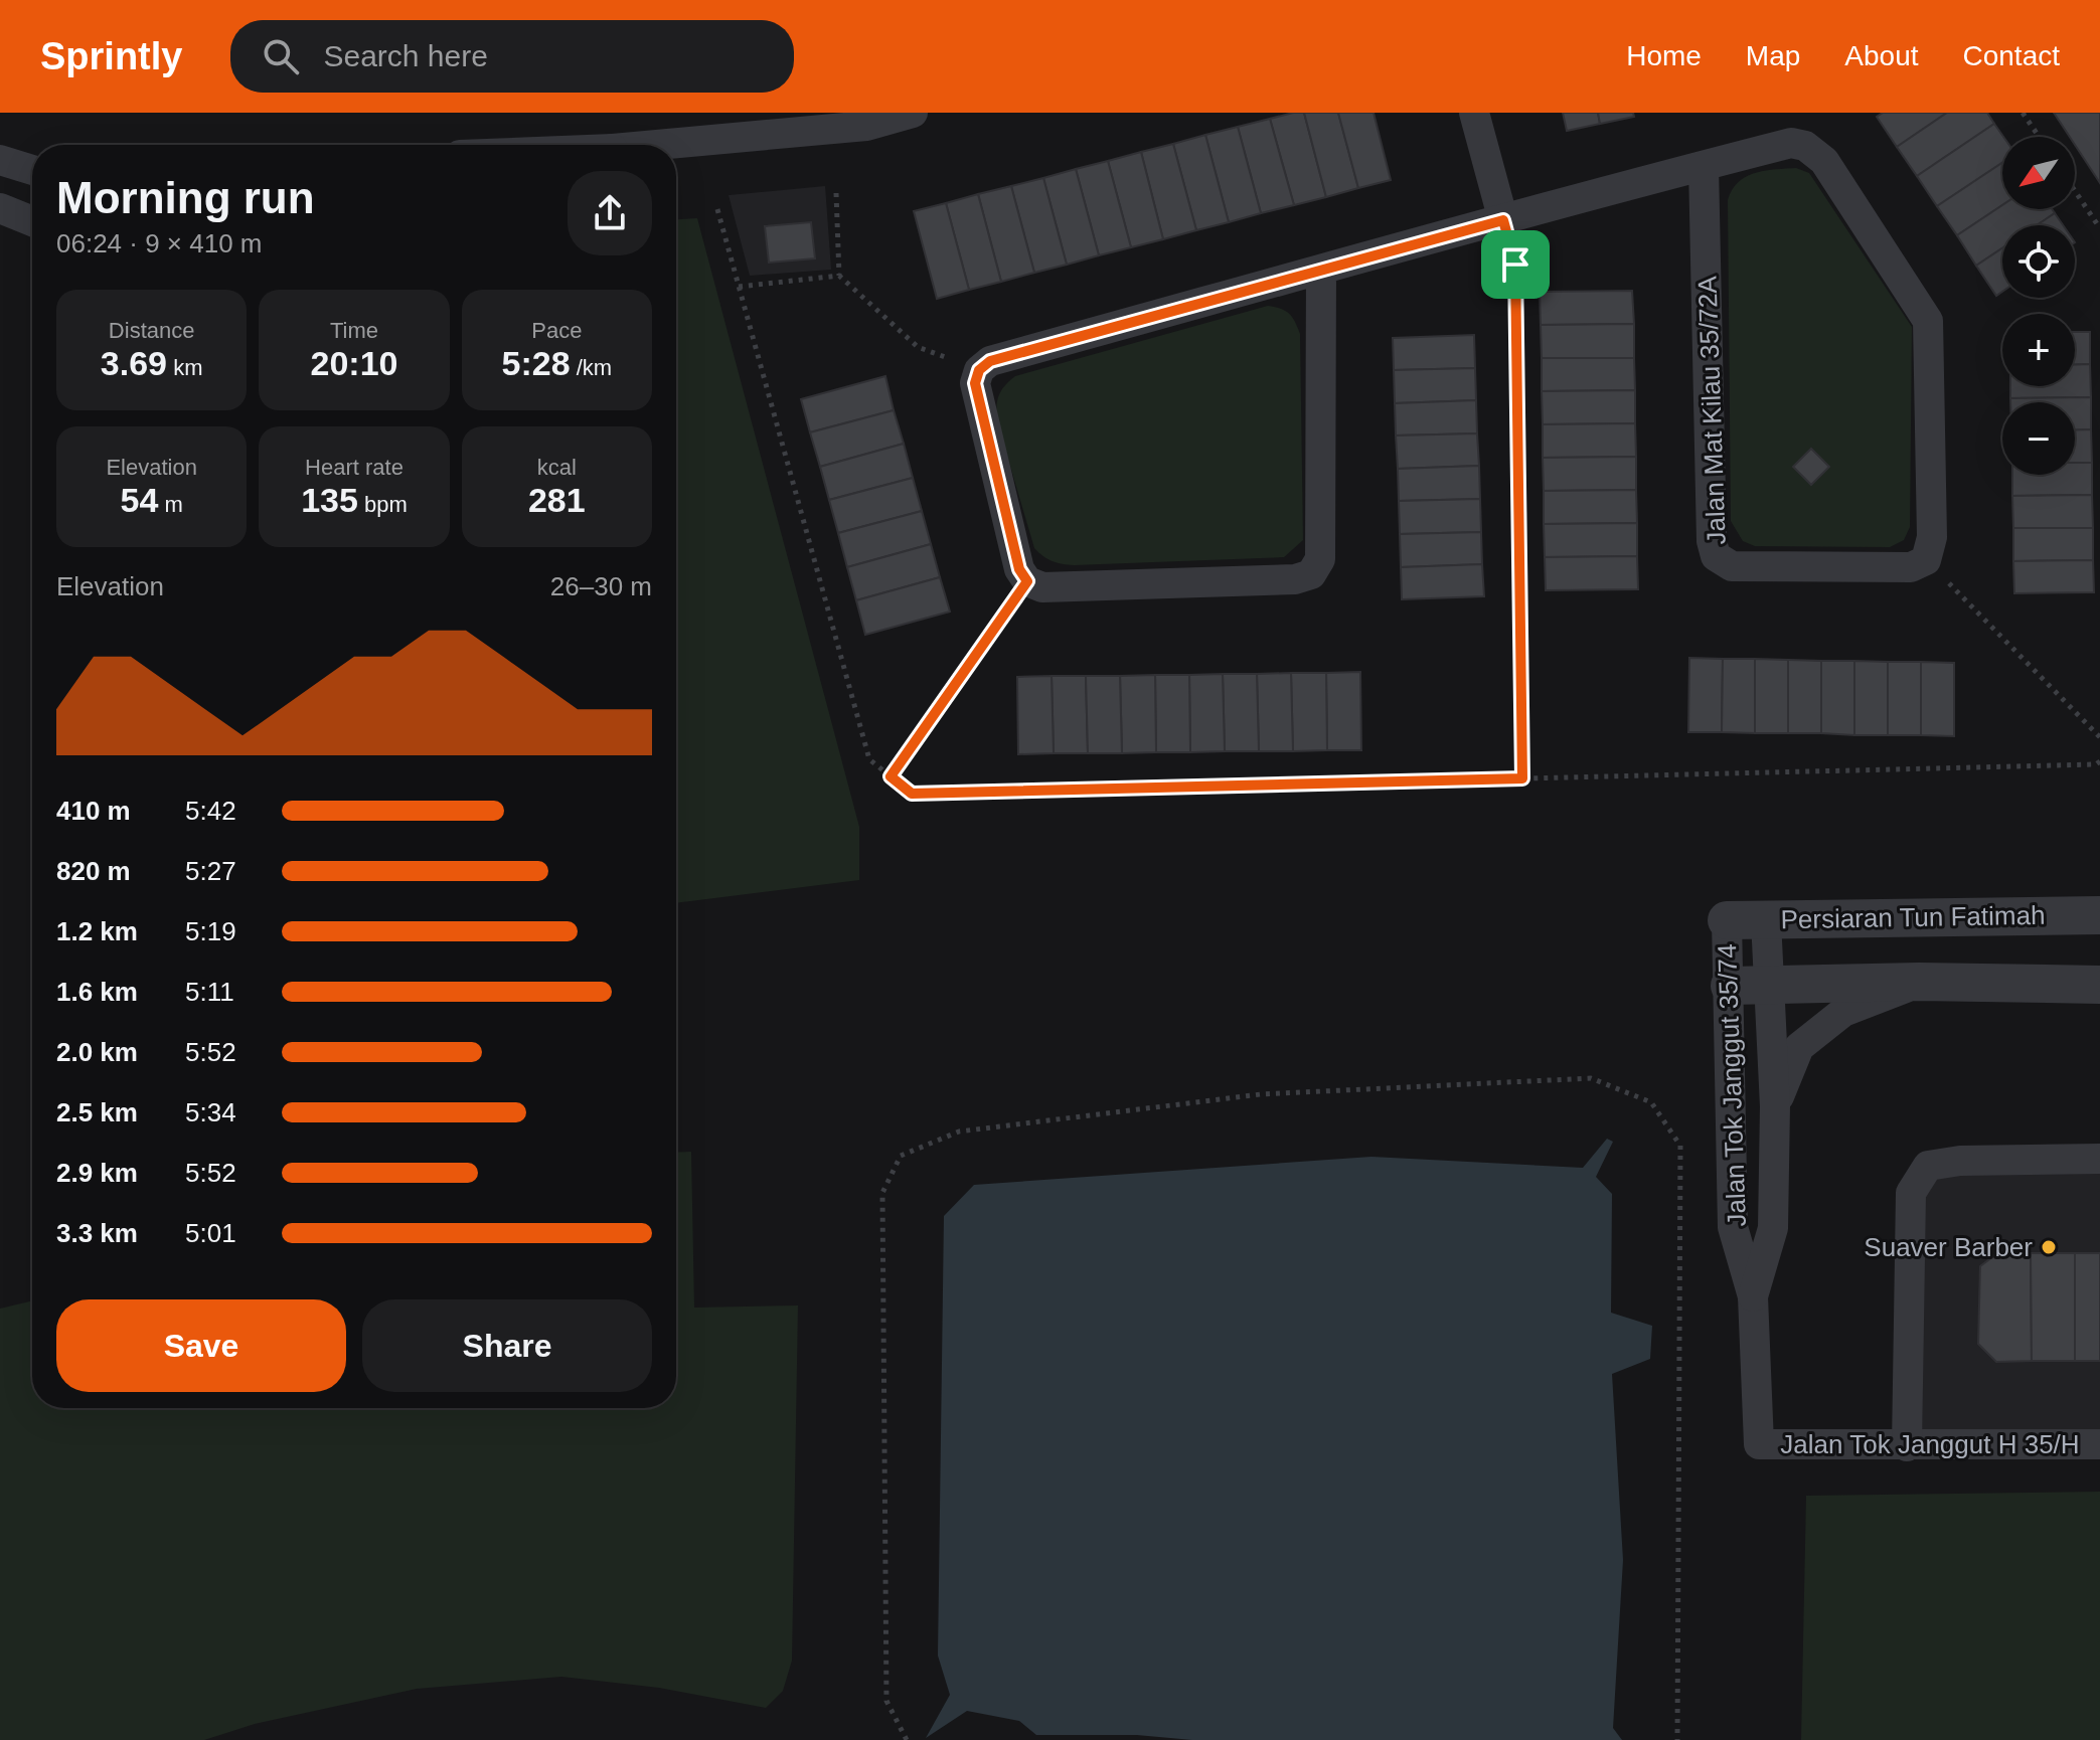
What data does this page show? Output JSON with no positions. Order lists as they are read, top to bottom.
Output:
{
  "streets": {
    "street": [
      "Jalan Mat Kilau 35/72A",
      "Persiaran Tun Fatimah",
      "Jalan Tok Janggut 35/74",
      "Jalan Tok Janggut H 35/H"
    ]
  },
  "crossings": [
    ["Persiaran Tun Fatimah", "Jalan Tok Janggut 35/74"],
    ["Jalan Tok Janggut 35/74", "Jalan Tok Janggut H 35/H"]
  ],
  "places": ["Suaver Barber"],
  "north": "bottom left",
  "page": {
    "header": "Sprintly",
    "search": "Search here",
    "nav": [
      "Home",
      "Map",
      "About",
      "Contact"
    ],
    "map_buttons": ["+", "−"],
    "heading": ["Morning run", "06:24 · 9 × 410 m"],
    "stats": [
      ["Distance", "3.69 km"],
      ["Time", "20:10"],
      ["Pace", "5:28 /km"],
      ["Elevation", "54 m"],
      ["Heart rate", "135 bpm"],
      ["kcal", "281"]
    ],
    "chart": ["Elevation", "26–30 m"],
    "list": [
      {
        "name": "410 m",
        "note": "5:42"
      },
      {
        "name": "820 m",
        "note": "5:27"
      },
      {
        "name": "1.2 km",
        "note": "5:19"
      },
      {
        "name": "1.6 km",
        "note": "5:11"
      },
      {
        "name": "2.0 km",
        "note": "5:52"
      },
      {
        "name": "2.5 km",
        "note": "5:34"
      },
      {
        "name": "2.9 km",
        "note": "5:52"
      },
      {
        "name": "3.3 km",
        "note": "5:01"
      }
    ],
    "buttons": ["Save", "Share"]
  }
}
